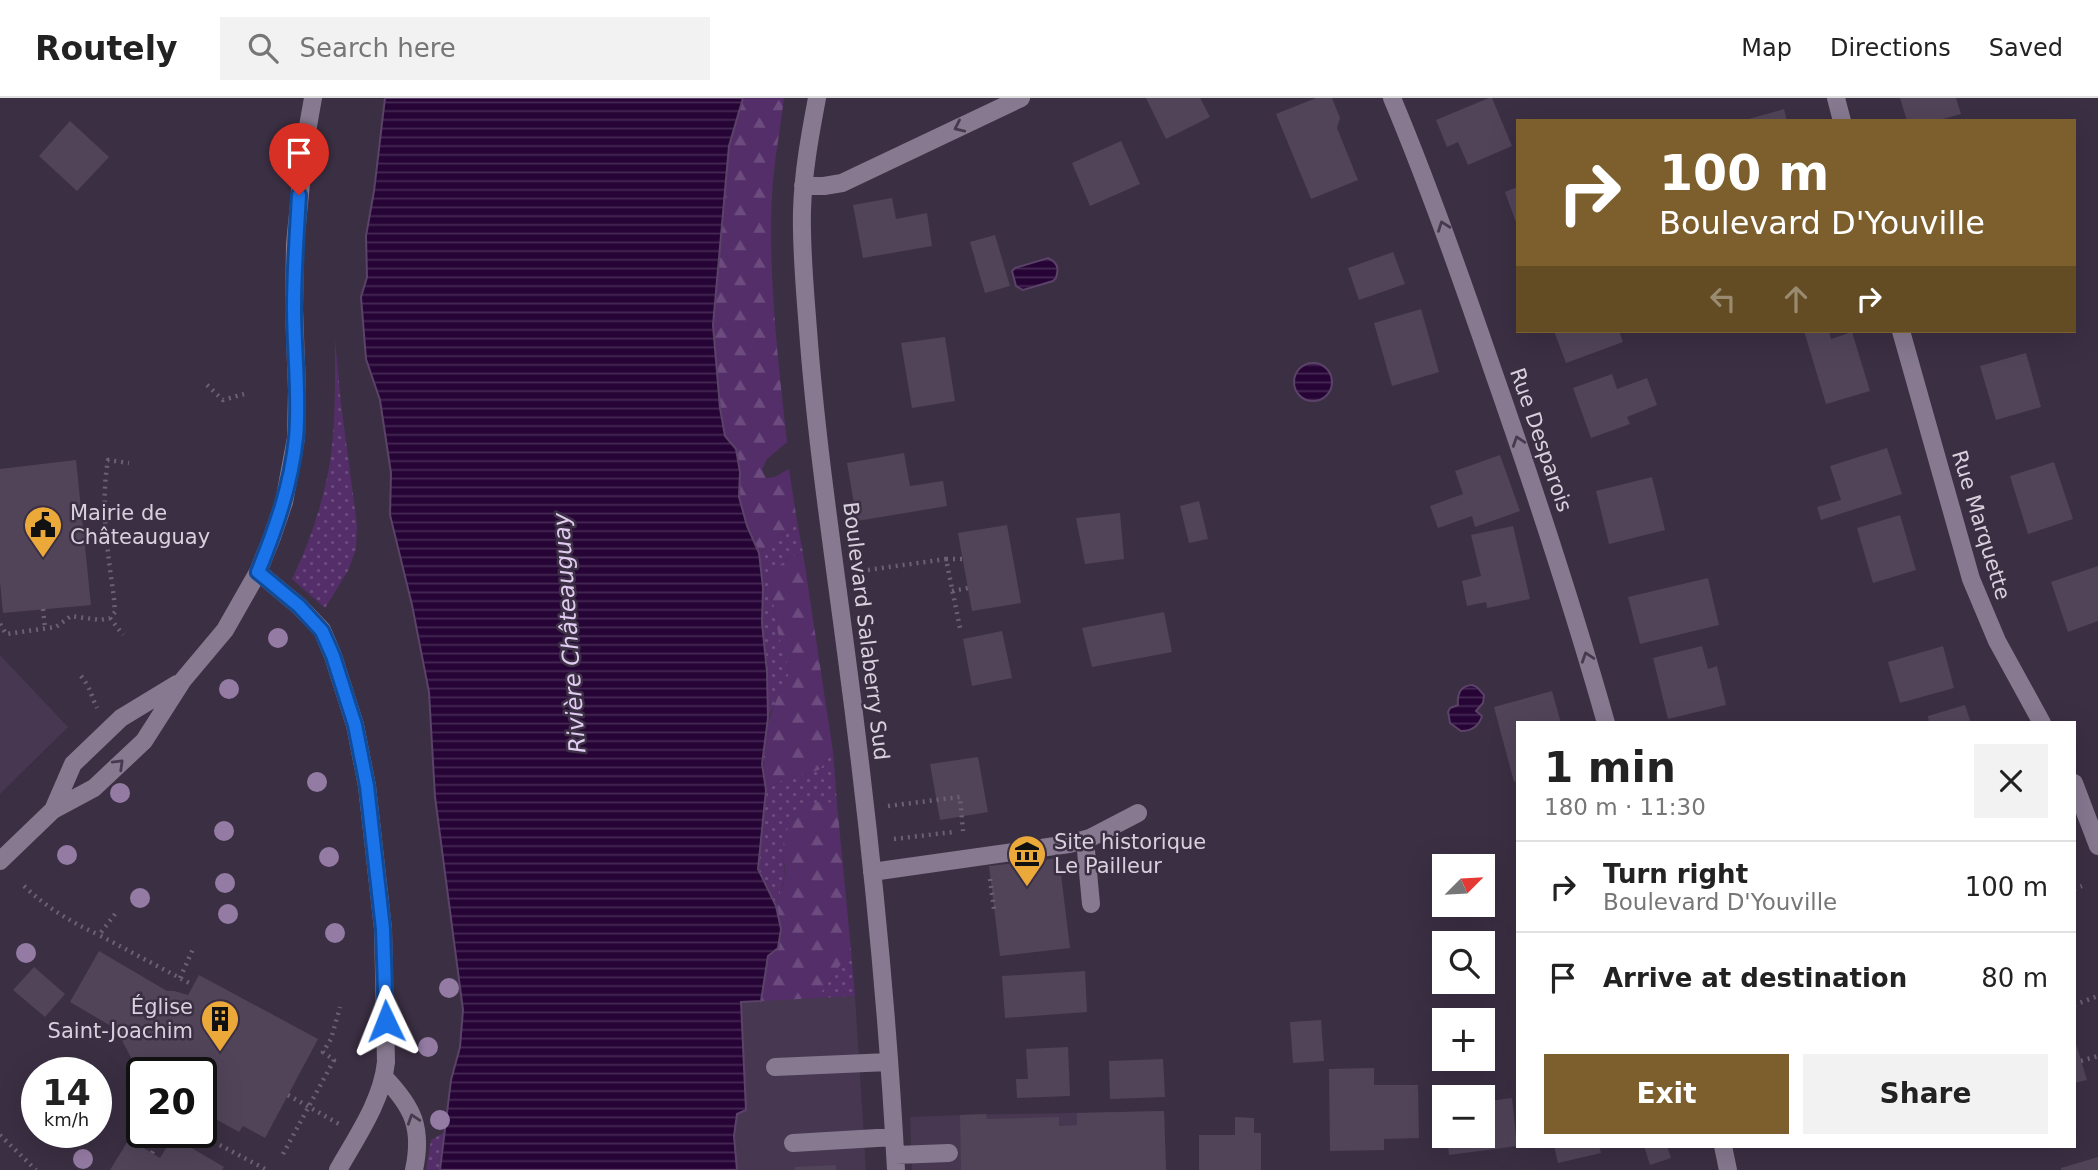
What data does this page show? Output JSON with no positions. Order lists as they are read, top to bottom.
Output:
{
  "streets": {
    "street": ["Rue Desparois", "Rue Marquette", "Boulevard Salaberry Sud"]
  },
  "one_way": ["Rue Desparois"],
  "water": ["Rivière Châteauguay"],
  "places": {
    "public building": ["Mairie de Châteauguay"],
    "museum": ["Site historique Le Pailleur"],
    "building": ["Église Saint-Joachim"]
  },
  "north": "top right",
  "page": {
    "header": "Routely",
    "search": "Search here",
    "nav": ["Map", "Directions", "Saved"],
    "turn": ["100 m", "Boulevard D'Youville"],
    "heading": ["1 min", "180 m · 11:30"],
    "list": [
      {
        "name": "Turn right",
        "note": "Boulevard D'Youville",
        "value": "100 m"
      },
      {
        "name": "Arrive at destination",
        "value": "80 m"
      }
    ],
    "map_buttons": ["+", "−"],
    "buttons": ["Exit", "Share"],
    "speed": "14 km/h",
    "limit": "20"
  }
}
